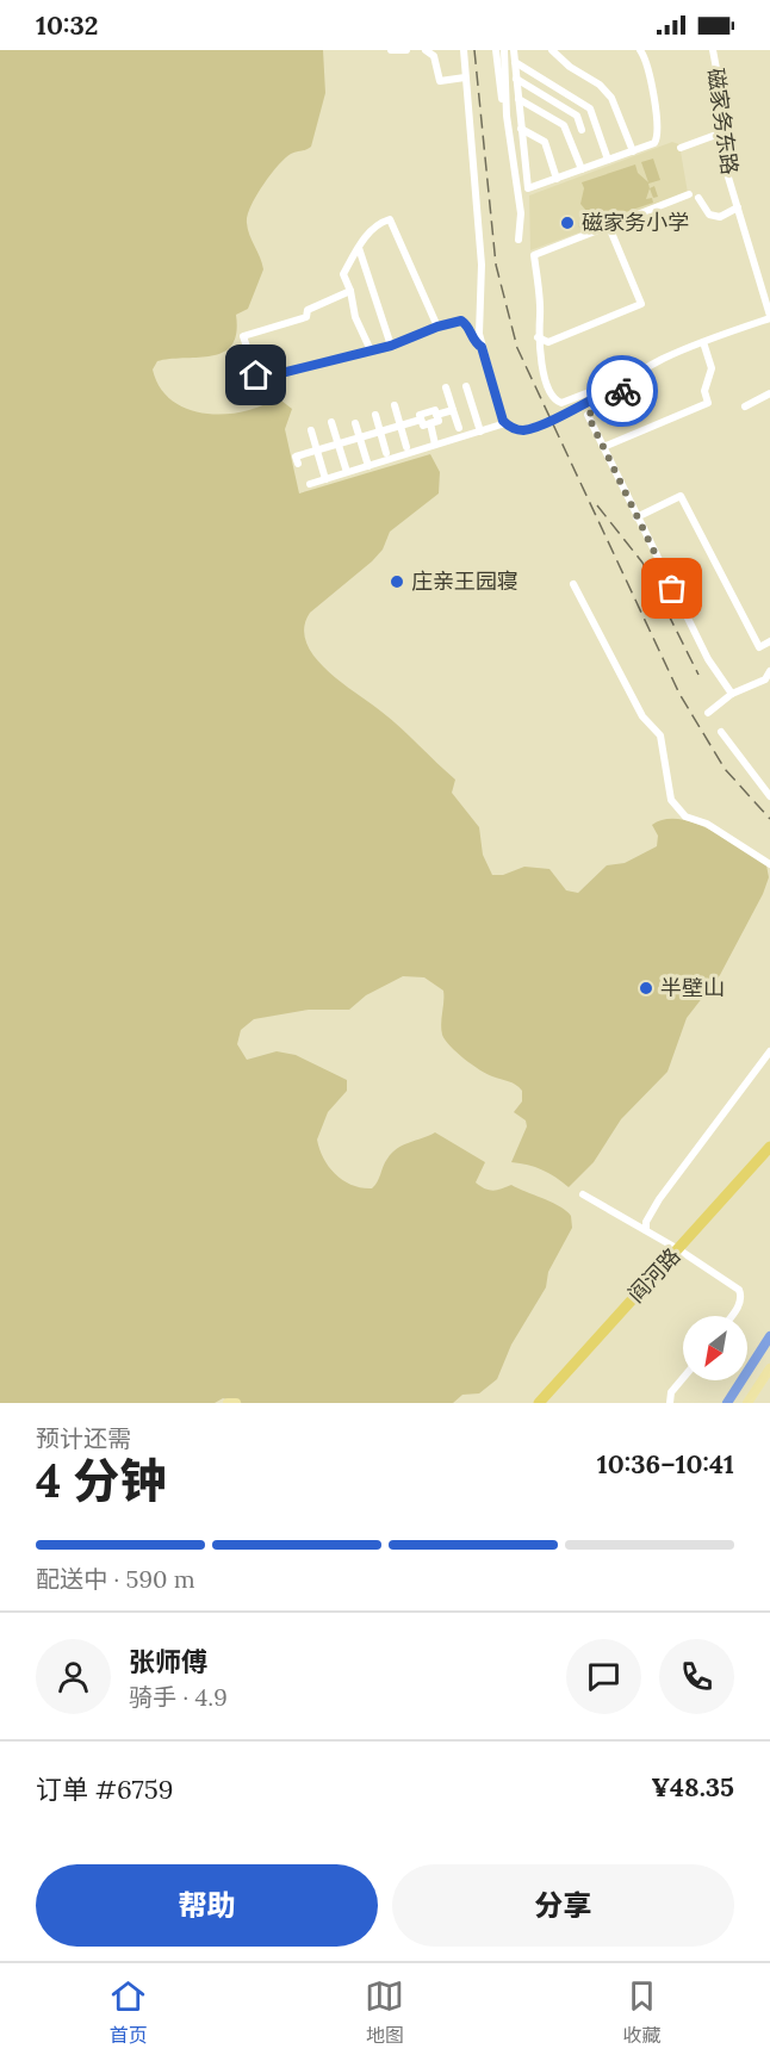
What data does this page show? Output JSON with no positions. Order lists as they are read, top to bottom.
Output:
{
  "streets": {
    "highway": ["阎河路"],
    "street": ["磁家务东路"]
  },
  "places": ["磁家务小学", "庄亲王园寝", "半壁山"],
  "north": "bottom left",
  "page": {
    "status": "10:32",
    "heading": ["4 分钟", "预计还需", "10:36–10:41"],
    "panel": [
      "张师傅",
      "骑手 · 4.9",
      "订单 #6759",
      "¥48.35"
    ],
    "bar": "配送中 · 590 m",
    "buttons": ["帮助", "分享"],
    "tabs": ["首页", "地图", "收藏"]
  }
}
